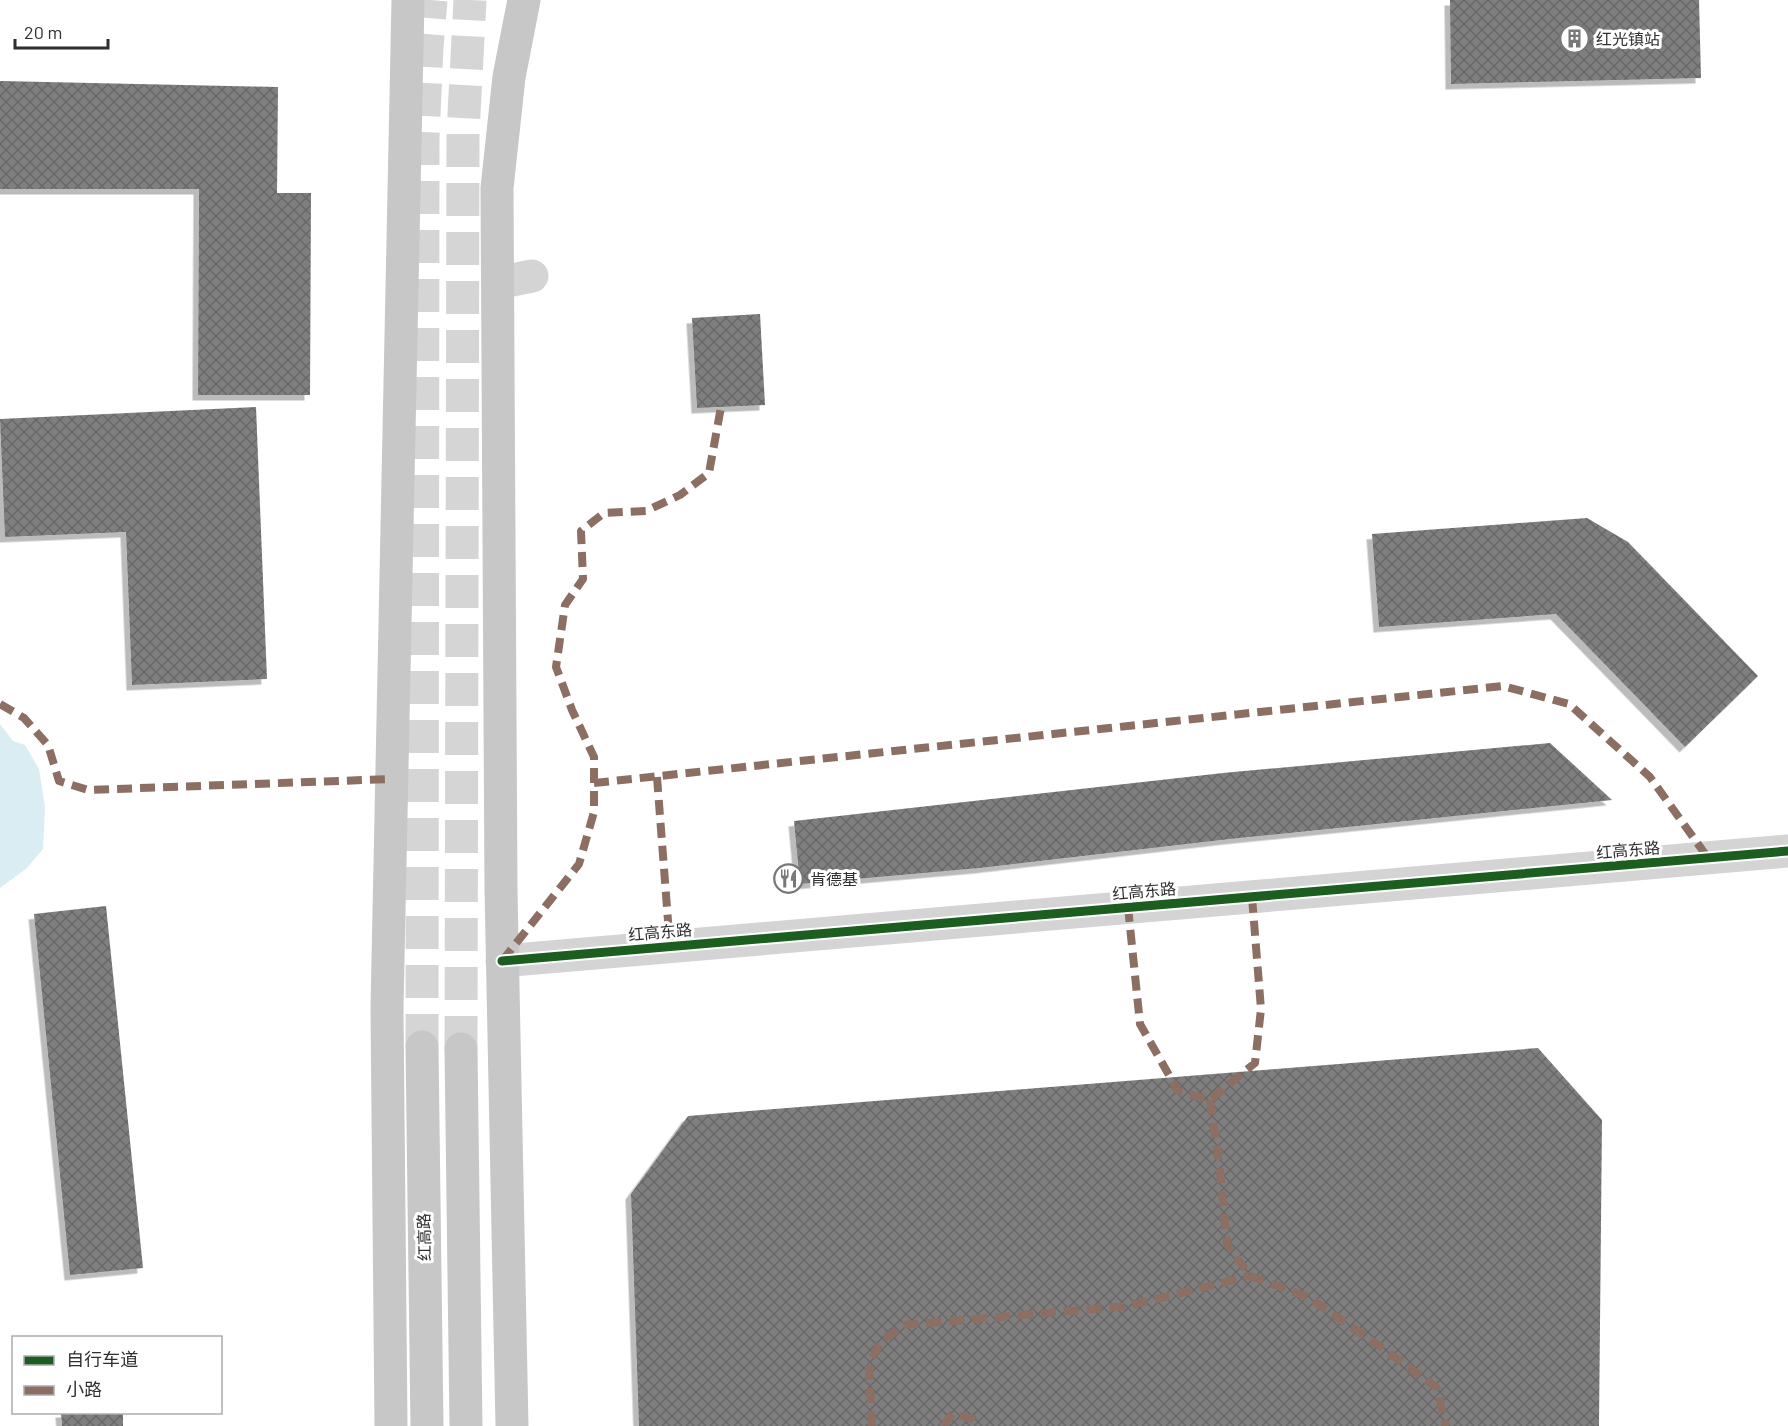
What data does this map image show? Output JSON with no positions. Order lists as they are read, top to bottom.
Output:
{
  "streets": {
    "main road": ["红高路"],
    "street": ["红高东路"]
  },
  "places": {
    "building": ["红光镇站"],
    "restaurant": ["肯德基"]
  },
  "legend": ["自行车道", "小路"],
  "scale_bar": "20 m"
}
